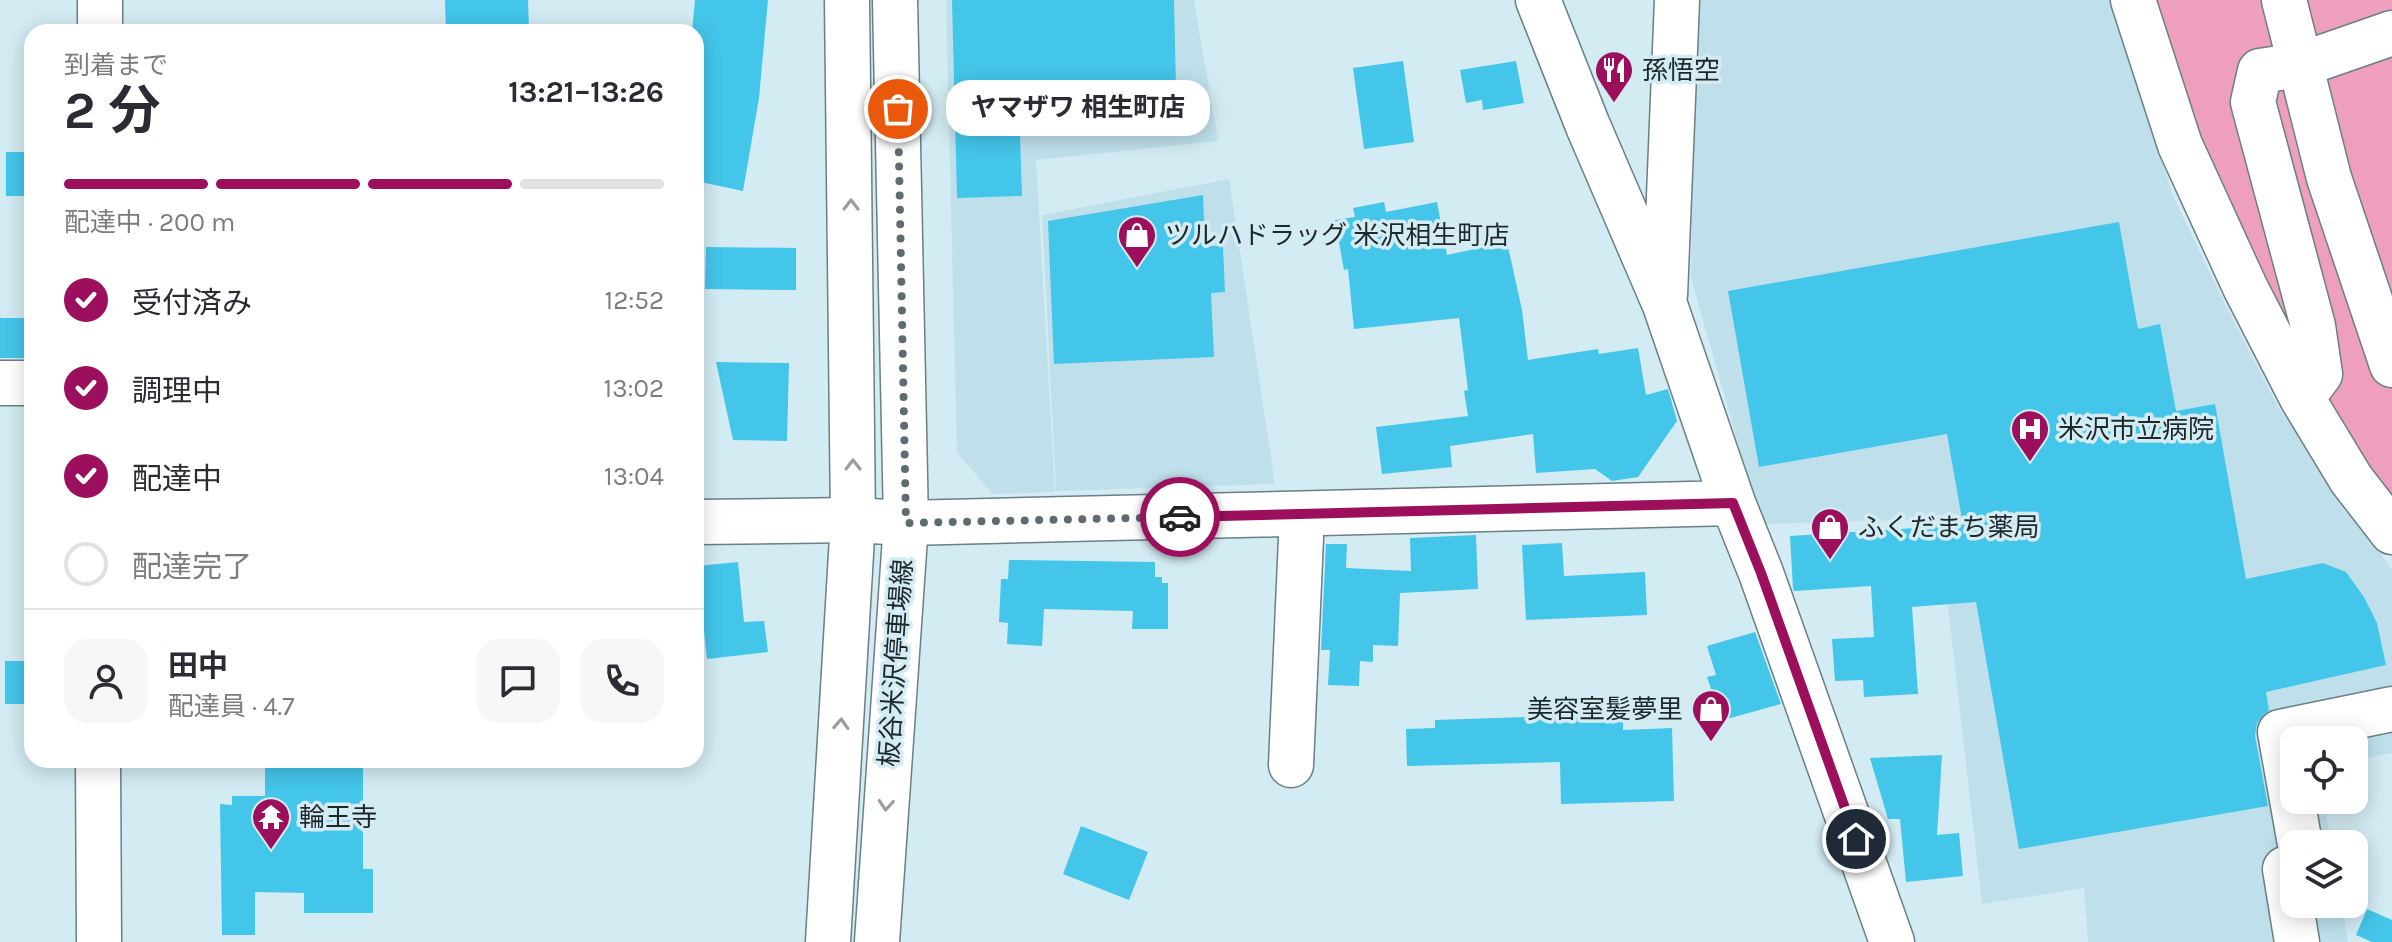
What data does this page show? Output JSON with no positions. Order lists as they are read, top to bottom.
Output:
{
  "streets": {
    "street": ["板谷米沢停車場線"]
  },
  "places": {
    "restaurant": ["孫悟空"],
    "other": ["ヤマザワ 相生町店"],
    "shop": ["ツルハドラッグ 米沢相生町店", "ふくだまち薬局", "美容室髪夢里"],
    "hospital": ["米沢市立病院"],
    "temple": ["輪王寺"]
  },
  "page": {
    "heading": ["2 分", "到着まで", "13:21–13:26"],
    "panel": ["田中", "配達員 · 4.7"],
    "bubble": "ヤマザワ 相生町店",
    "bar": "配達中 · 200 m",
    "list": [
      ["受付済み", "12:52"],
      ["調理中", "13:02"],
      ["配達中", "13:04"],
      "配達完了"
    ]
  }
}
